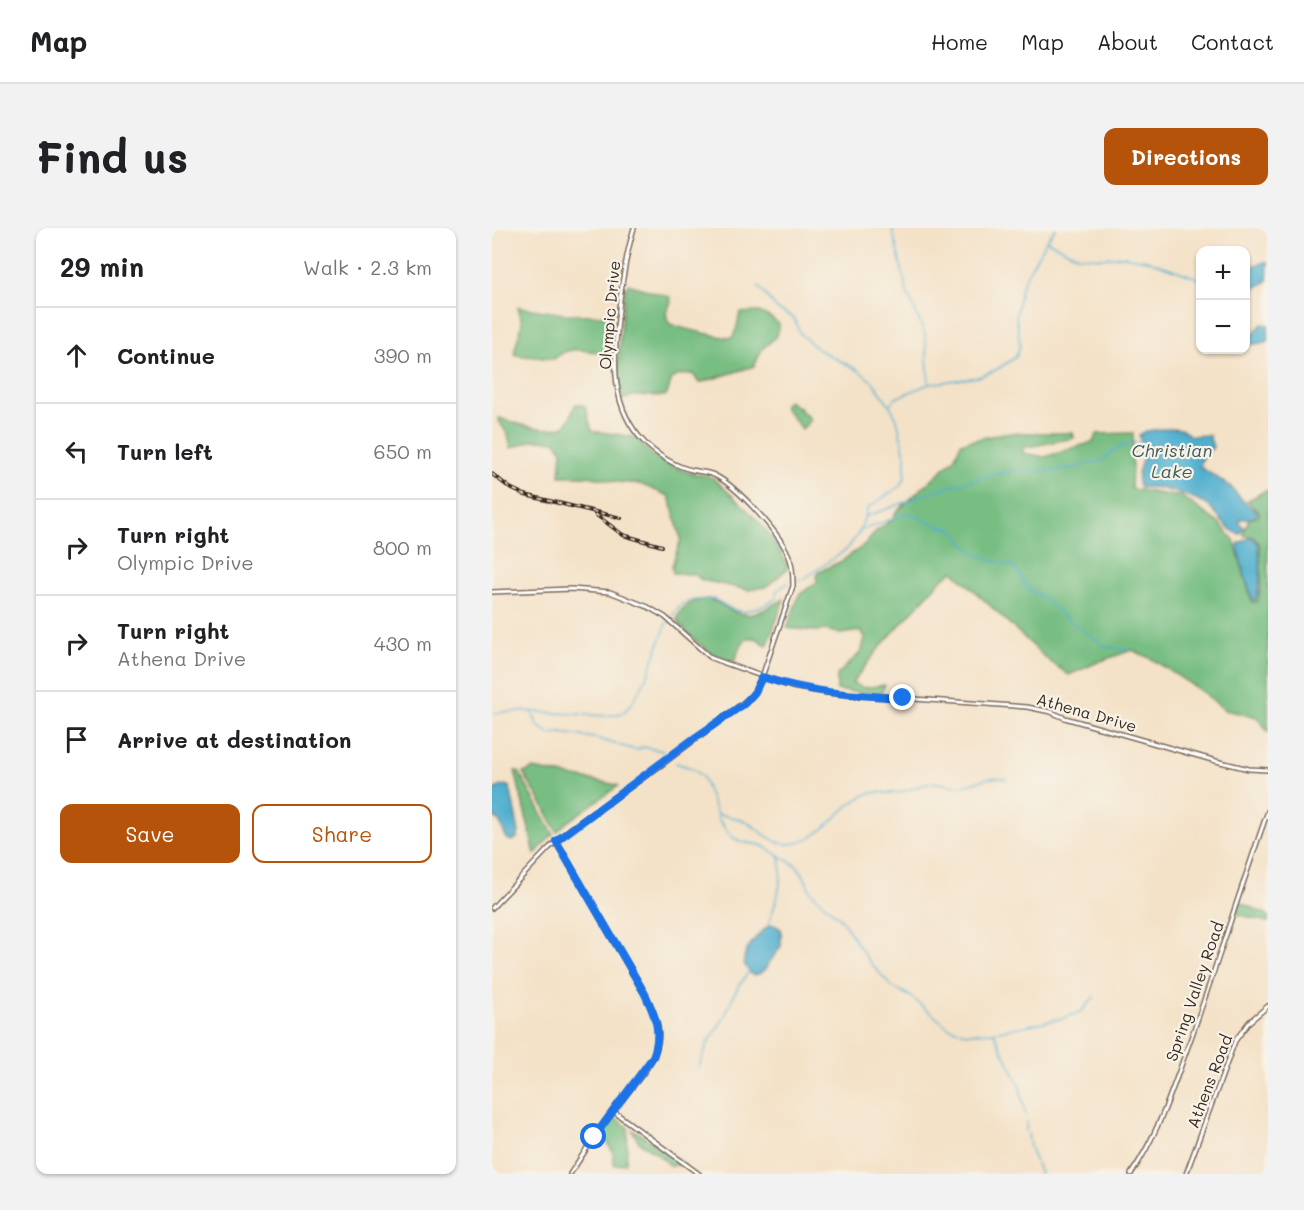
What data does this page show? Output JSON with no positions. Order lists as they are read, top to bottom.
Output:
{
  "streets": {
    "street": [
      "Olympic Drive",
      "Athena Drive",
      "Spring Valley Road",
      "Athens Road"
    ]
  },
  "crossings": [
    ["Olympic Drive", "Athena Drive"]
  ],
  "water": ["Christian Lake"],
  "page": {
    "header": "Map",
    "nav": [
      "Home",
      "Map",
      "About",
      "Contact"
    ],
    "buttons": [
      "Directions",
      ["Save", "Share"]
    ],
    "title": "Find us",
    "heading": ["29 min", "Walk · 2.3 km"],
    "map_buttons": ["+", "−"],
    "list": [
      ["Continue", "390 m"],
      ["Turn left", "650 m"],
      ["Turn right", "Olympic Drive", "800 m"],
      ["Turn right", "Athena Drive", "430 m"],
      "Arrive at destination"
    ]
  }
}
